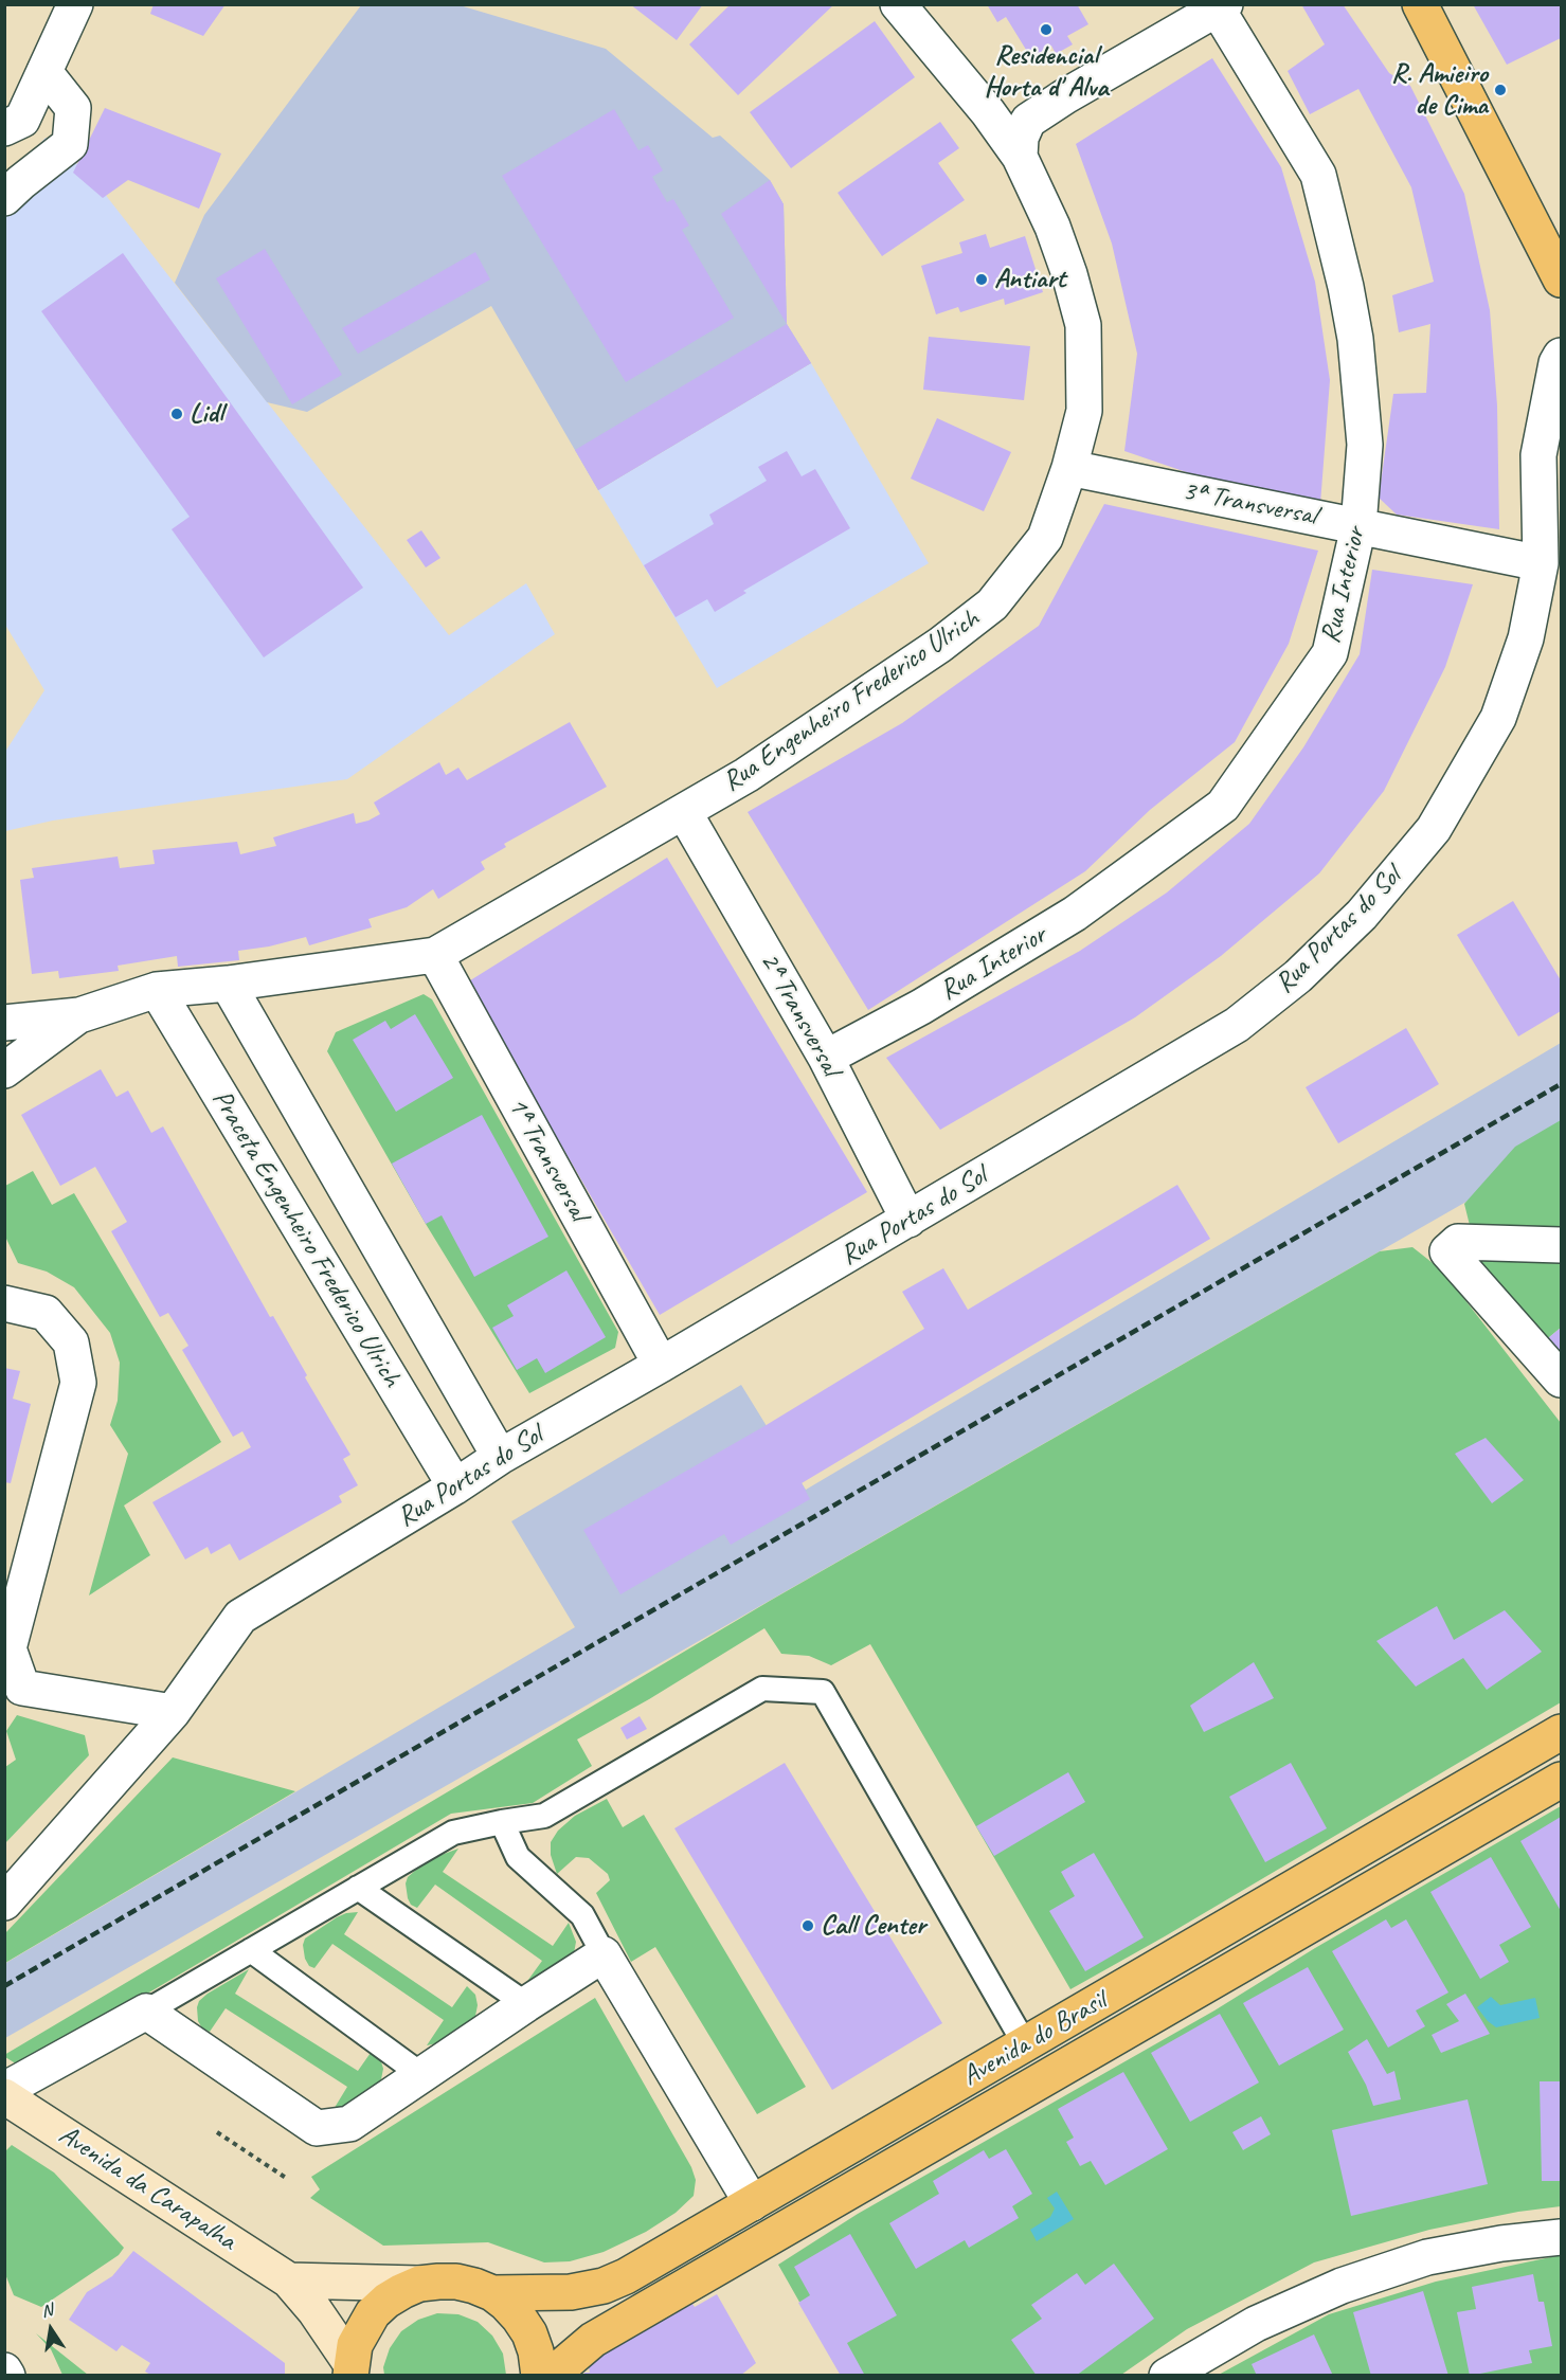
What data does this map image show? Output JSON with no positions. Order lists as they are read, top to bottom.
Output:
{
  "streets": {
    "main road": ["Avenida do Brasil", "Avenida da Carapalha"],
    "street": [
      "3ª Transversal",
      "Rua Interior",
      "Rua Engenheiro Frederico Ulrich",
      "Rua Portas do Sol",
      "2ª Transversal",
      "1ª Transversal",
      "Praceta Engenheiro Frederico Ulrich"
    ]
  },
  "crossings": [
    ["3ª Transversal", "Rua Interior"],
    ["3ª Transversal", "Rua Engenheiro Frederico Ulrich"],
    ["3ª Transversal", "Rua Portas do Sol"],
    ["Rua Interior", "2ª Transversal"],
    ["Rua Engenheiro Frederico Ulrich", "2ª Transversal"],
    ["Rua Engenheiro Frederico Ulrich", "1ª Transversal"],
    ["Rua Engenheiro Frederico Ulrich", "Praceta Engenheiro Frederico Ulrich"],
    ["Rua Portas do Sol", "2ª Transversal"],
    ["Rua Portas do Sol", "1ª Transversal"],
    ["Rua Portas do Sol", "Praceta Engenheiro Frederico Ulrich"]
  ],
  "places": [
    "Residencial Horta d' Alva",
    "R. Amieiro de Cima",
    "Antiart",
    "Lidl",
    "Call Center"
  ],
  "north": "top"
}
